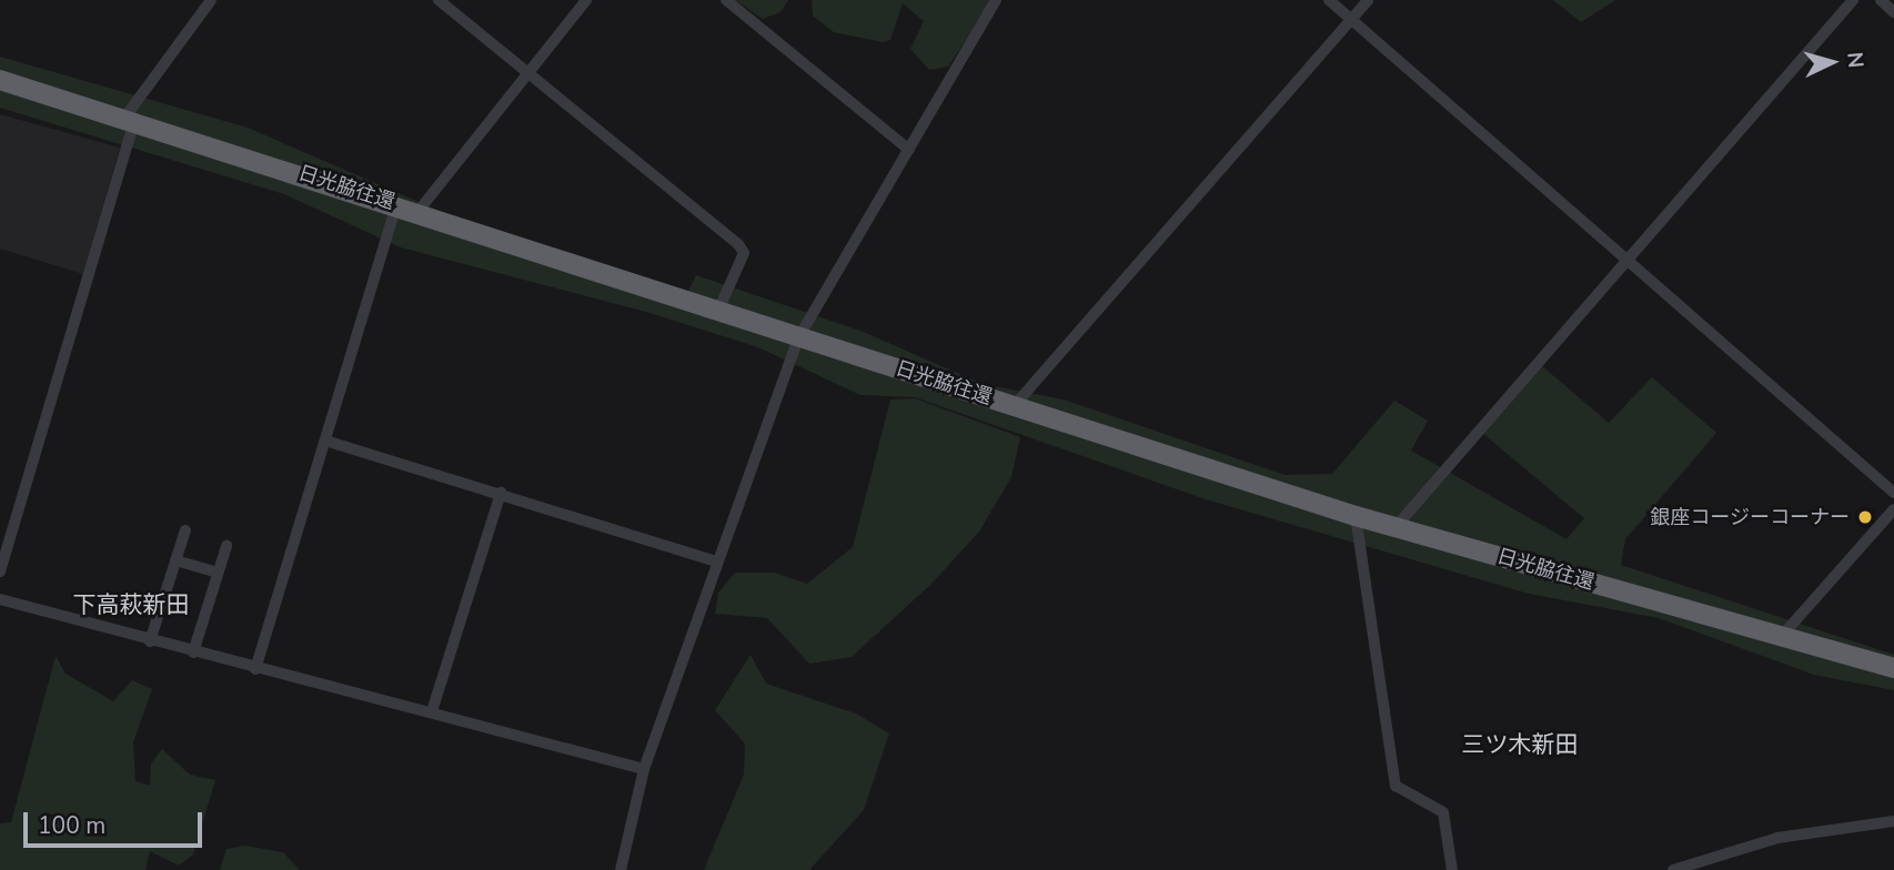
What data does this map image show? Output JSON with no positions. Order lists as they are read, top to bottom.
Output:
{
  "streets": {
    "highway": ["日光脇往還"]
  },
  "districts": ["下高萩新田", "三ツ木新田"],
  "places": ["銀座コージーコーナー"],
  "scale_bar": "100 m",
  "north": "right"
}
